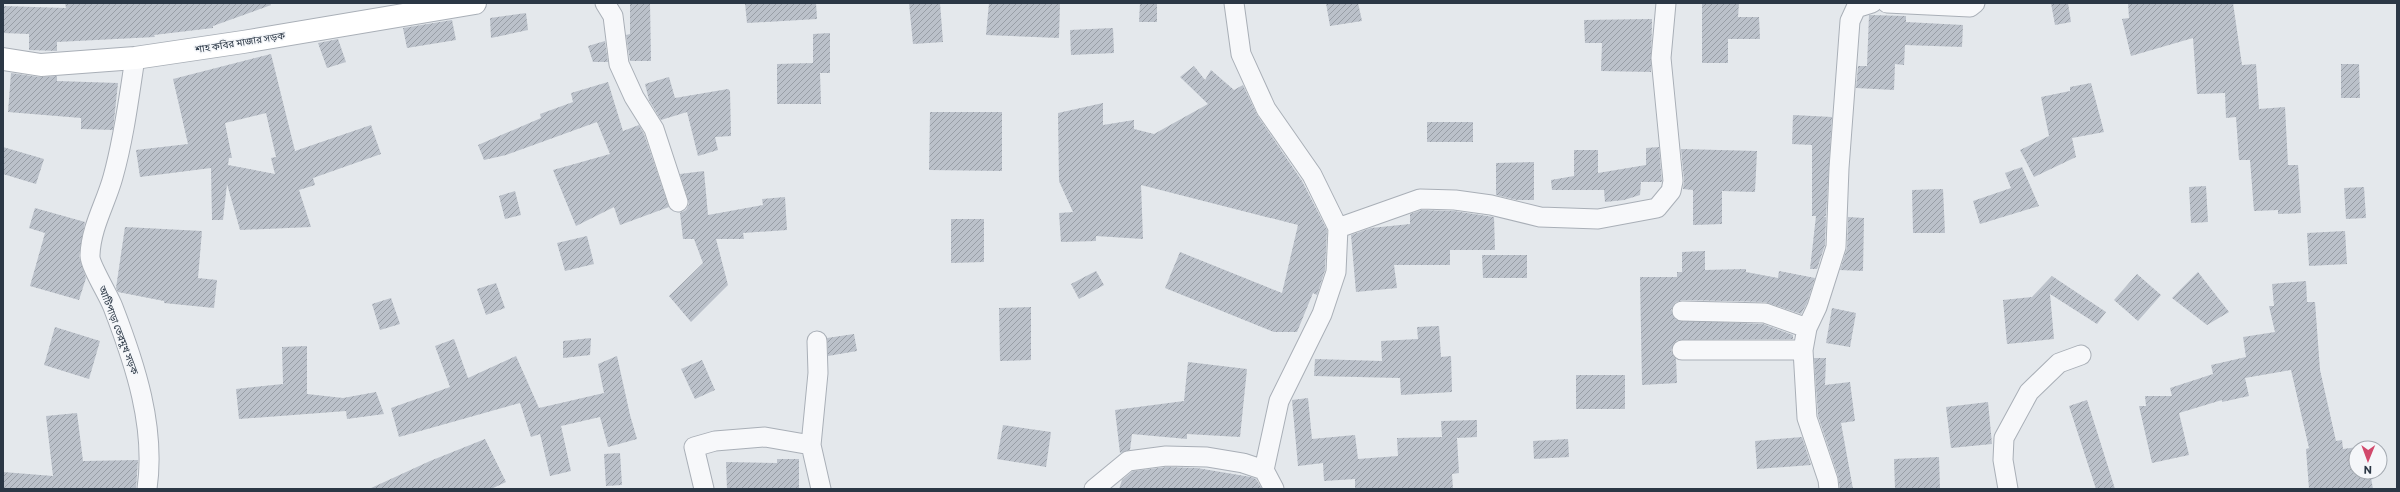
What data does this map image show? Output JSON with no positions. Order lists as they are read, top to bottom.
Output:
{
  "streets": {
    "street": ["শাহ কবির মাজার সড়ক", "আটিপাড়া তেরমুখ সড়ক"]
  },
  "crossings": [
    ["শাহ কবির মাজার সড়ক", "আটিপাড়া তেরমুখ সড়ক"]
  ],
  "north": "bottom"
}
